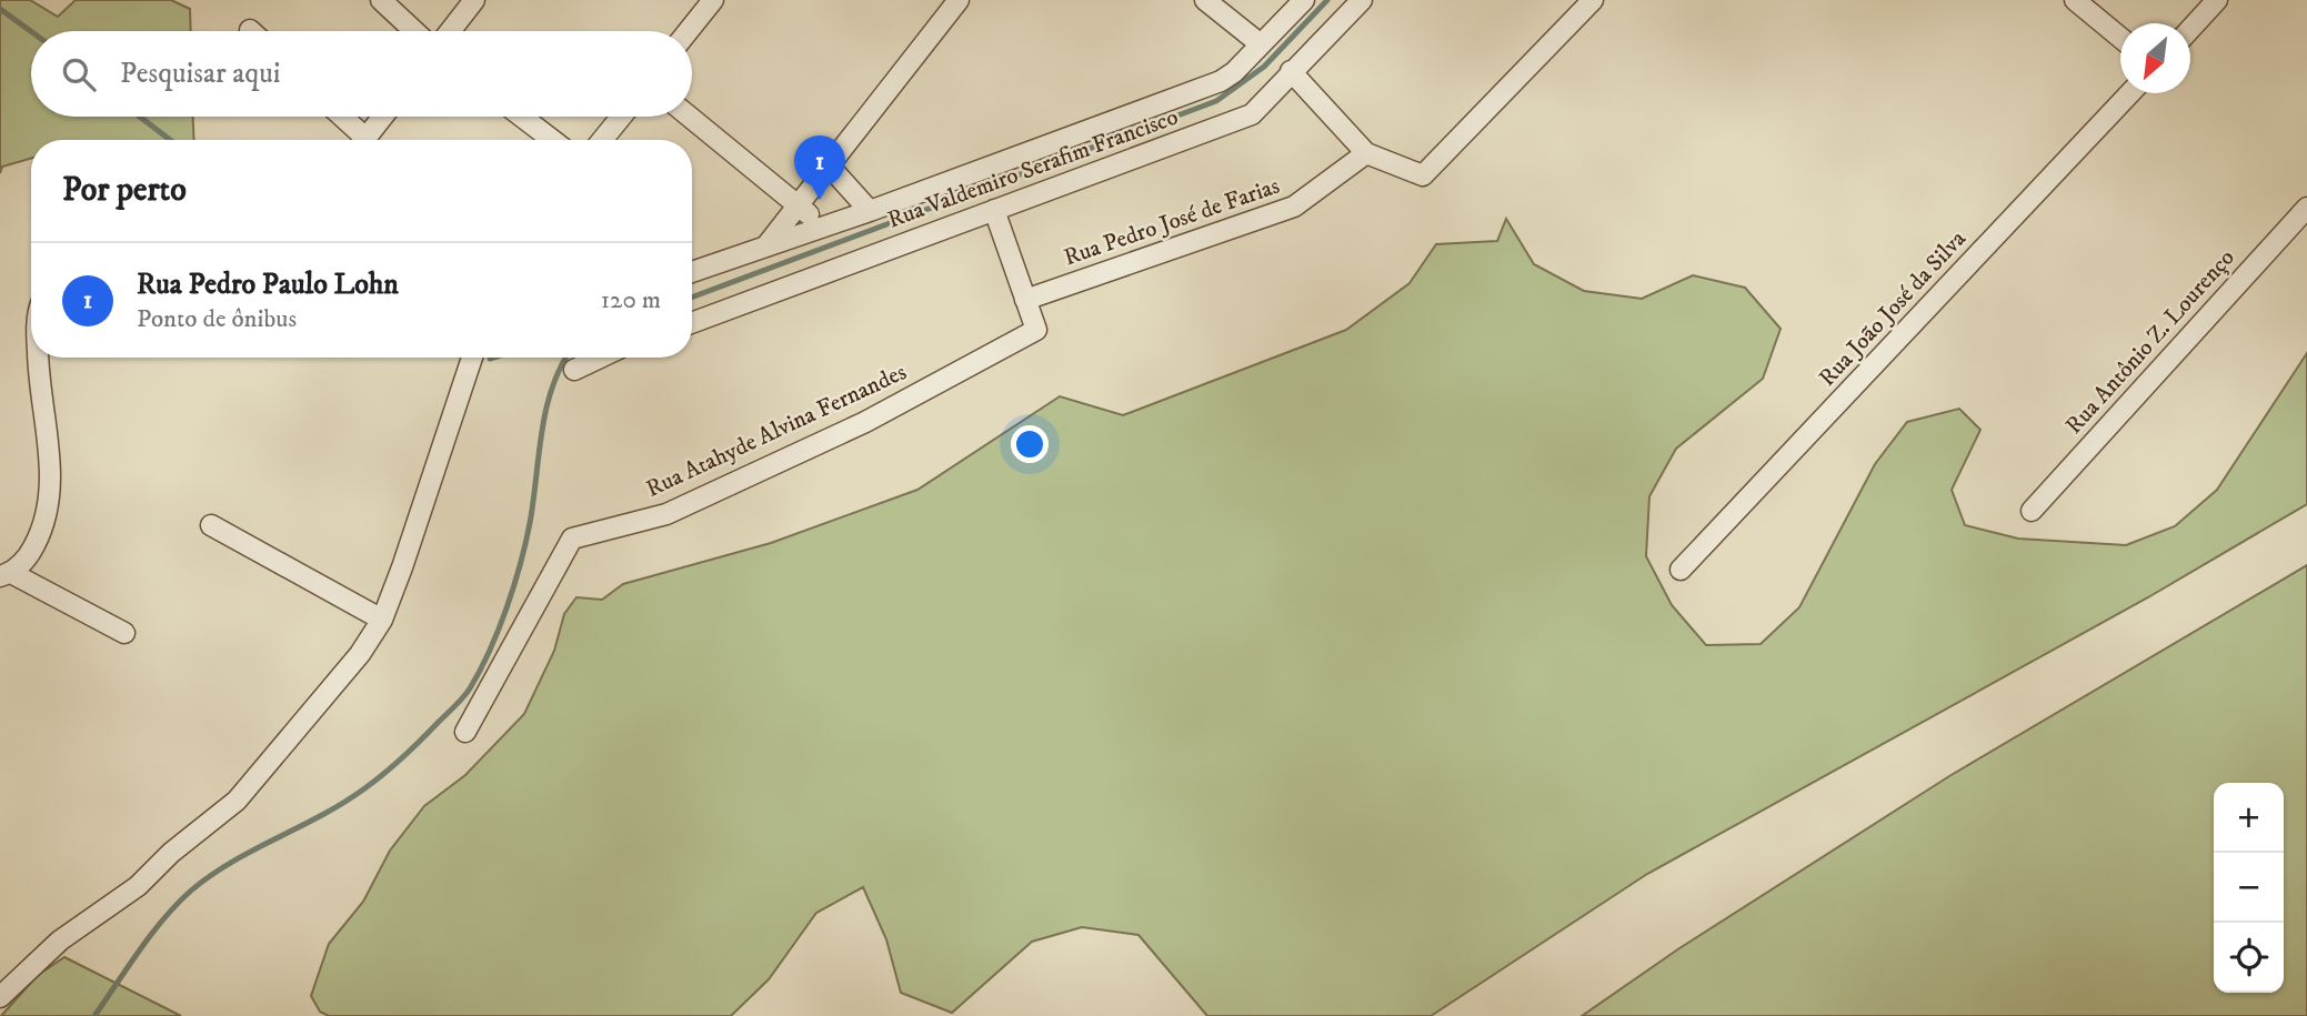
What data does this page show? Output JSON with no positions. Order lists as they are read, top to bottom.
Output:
{
  "streets": {
    "street": [
      "Rua Valdemiro Serafim Francisco",
      "Rua Pedro José de Farias",
      "Rua João José da Silva",
      "Rua Antônio Z. Lourenço",
      "Rua Atahyde Alvina Fernandes"
    ]
  },
  "crossings": [
    ["Rua Valdemiro Serafim Francisco", "Rua Atahyde Alvina Fernandes"],
    ["Rua Pedro José de Farias", "Rua Atahyde Alvina Fernandes"]
  ],
  "north": "bottom left",
  "page": {
    "search": "Pesquisar aqui",
    "pins": "1",
    "heading": "Por perto",
    "list": [
      {
        "mark": "1",
        "name": "Rua Pedro Paulo Lohn",
        "note": "Ponto de ônibus",
        "value": "120 m"
      }
    ],
    "map_buttons": ["+", "−"]
  }
}
